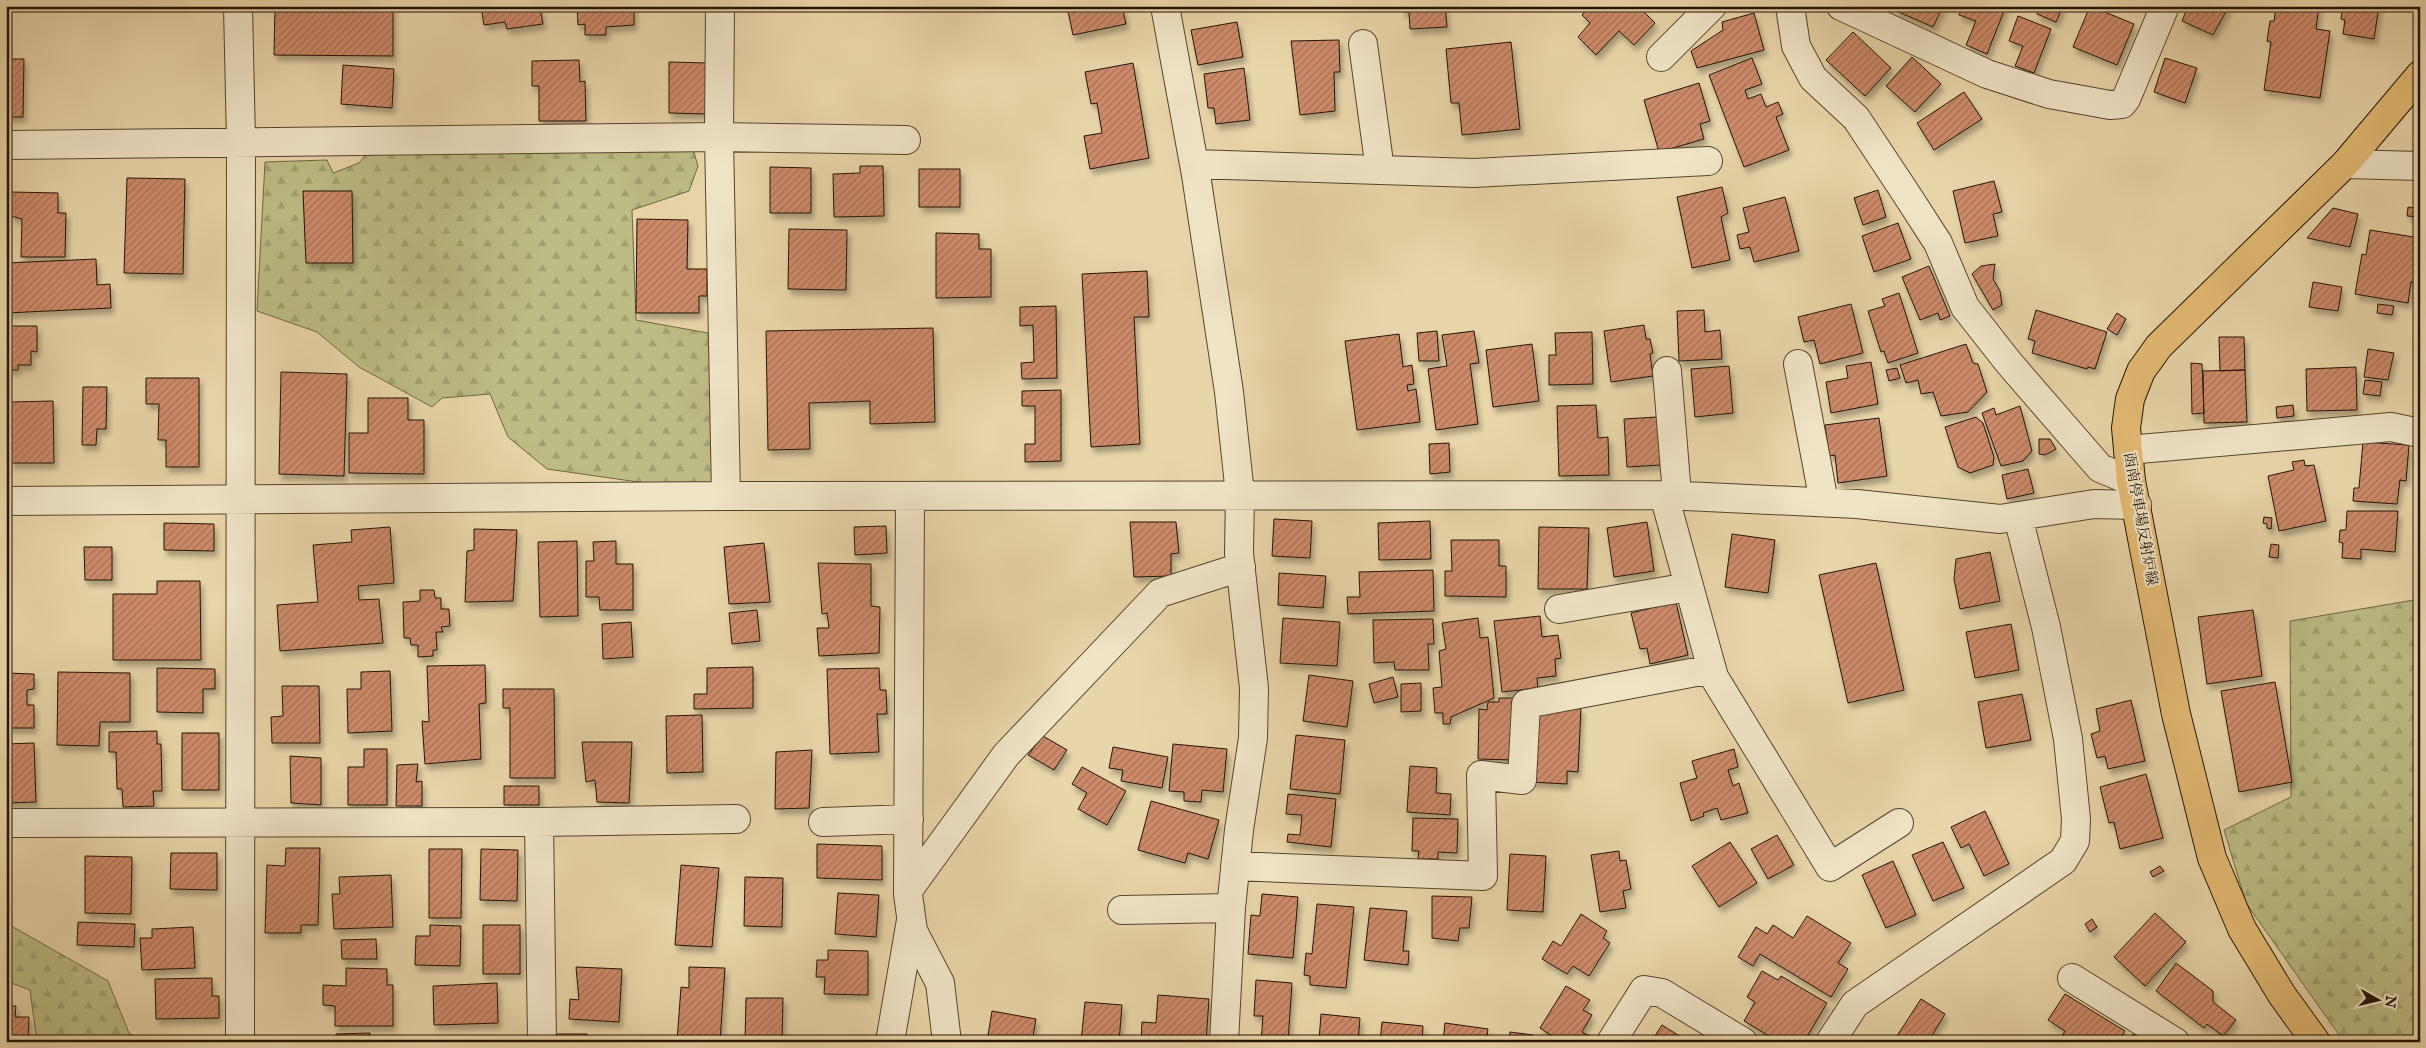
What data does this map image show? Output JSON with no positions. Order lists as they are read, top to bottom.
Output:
{
  "streets": {
    "main road": ["函南停車場反射炉線"]
  },
  "north": "right"
}
